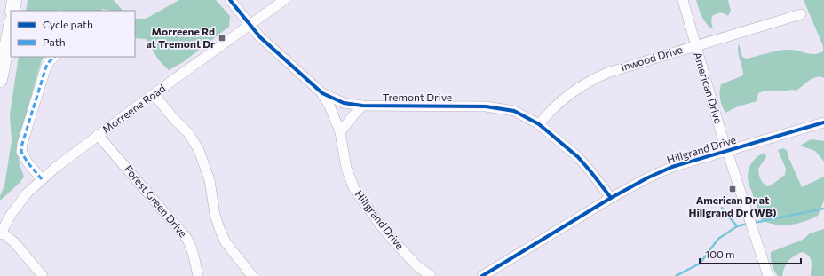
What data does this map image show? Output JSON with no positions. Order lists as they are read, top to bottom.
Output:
{
  "streets": {
    "street": [
      "Inwood Drive",
      "American Drive",
      "Tremont Drive",
      "Morreene Road",
      "Hillgrand Drive",
      "Forest Green Drive"
    ]
  },
  "crossings": [
    ["Inwood Drive", "American Drive"],
    ["Inwood Drive", "Tremont Drive"],
    ["American Drive", "Hillgrand Drive"],
    ["Tremont Drive", "Morreene Road"],
    ["Tremont Drive", "Hillgrand Drive"],
    ["Morreene Road", "Forest Green Drive"]
  ],
  "places": {
    "transit": ["Morreene Rd at Tremont Dr", "American Dr at Hillgrand Dr (WB)"]
  },
  "legend": ["Cycle path", "Path"],
  "scale_bar": "100 m"
}
